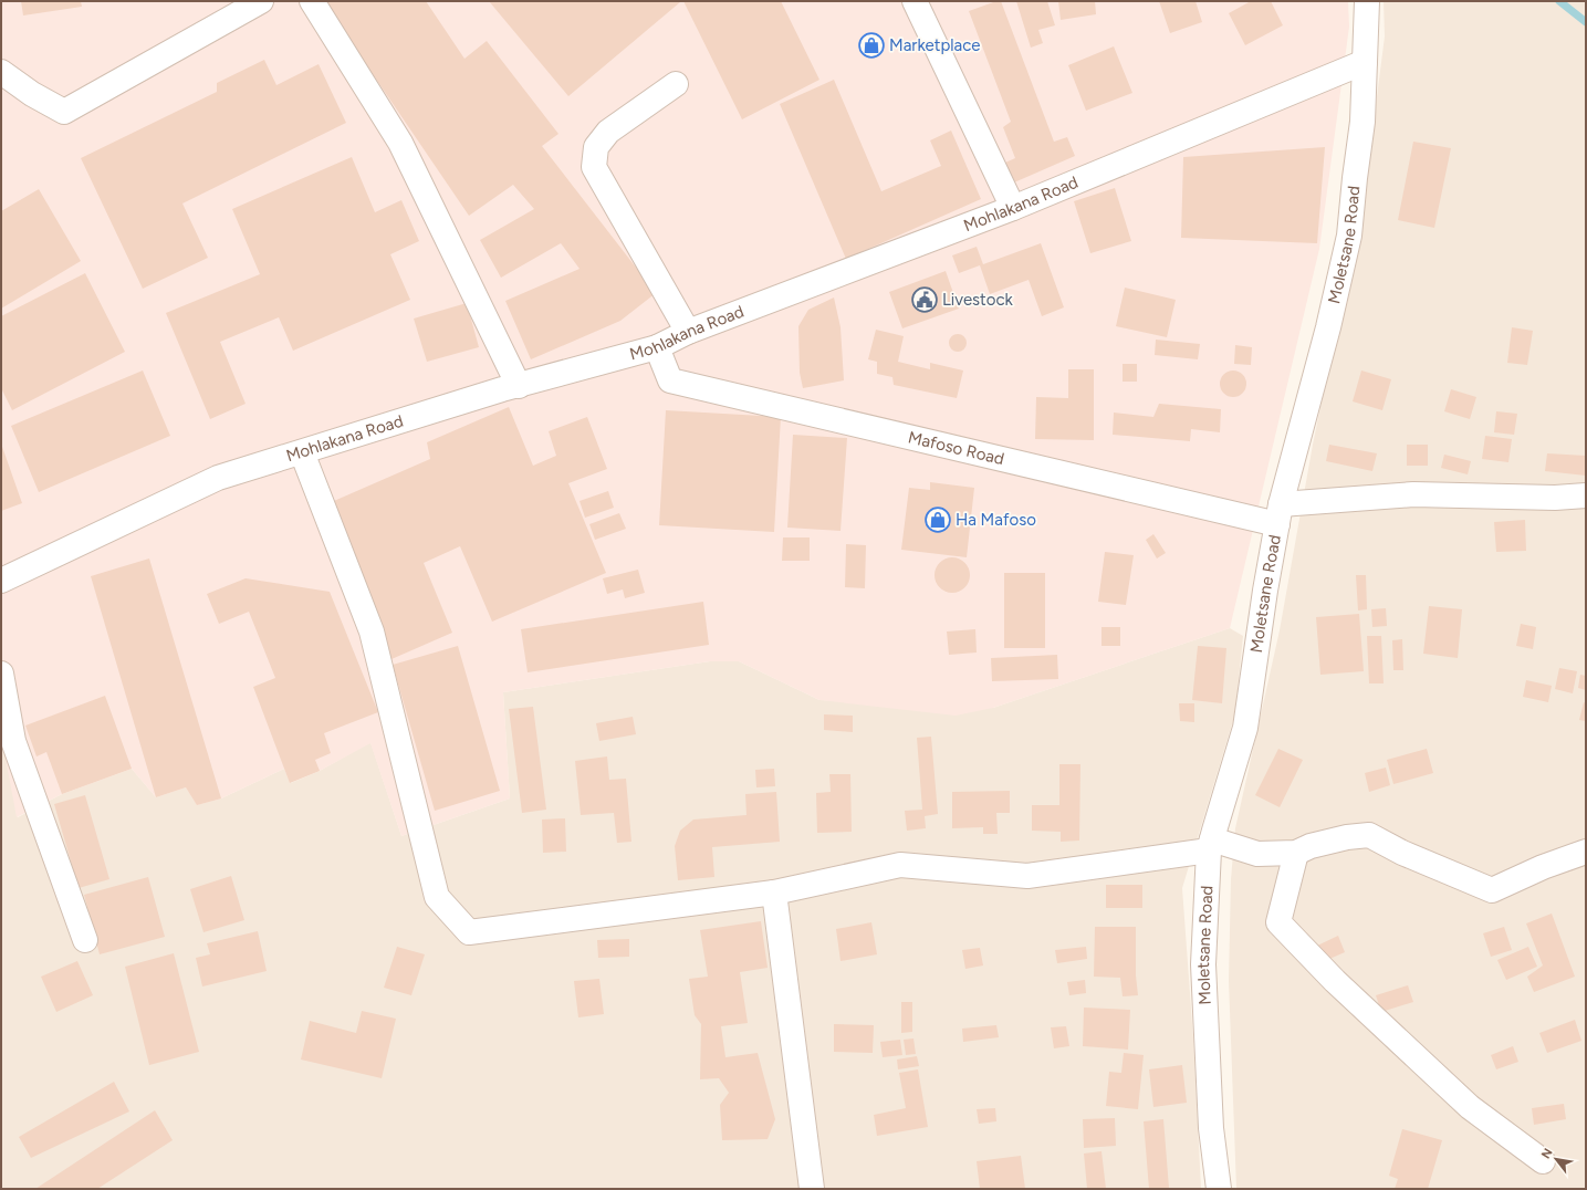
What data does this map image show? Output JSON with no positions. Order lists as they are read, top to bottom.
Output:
{
  "streets": {
    "street": ["Mohlakana Road", "Moletsane Road", "Mafoso Road"]
  },
  "crossings": [
    ["Mohlakana Road", "Moletsane Road"],
    ["Mohlakana Road", "Mafoso Road"],
    ["Moletsane Road", "Mafoso Road"]
  ],
  "places": {
    "shop": ["Marketplace", "Ha Mafoso"],
    "public building": ["Livestock"]
  },
  "north": "top left"
}
